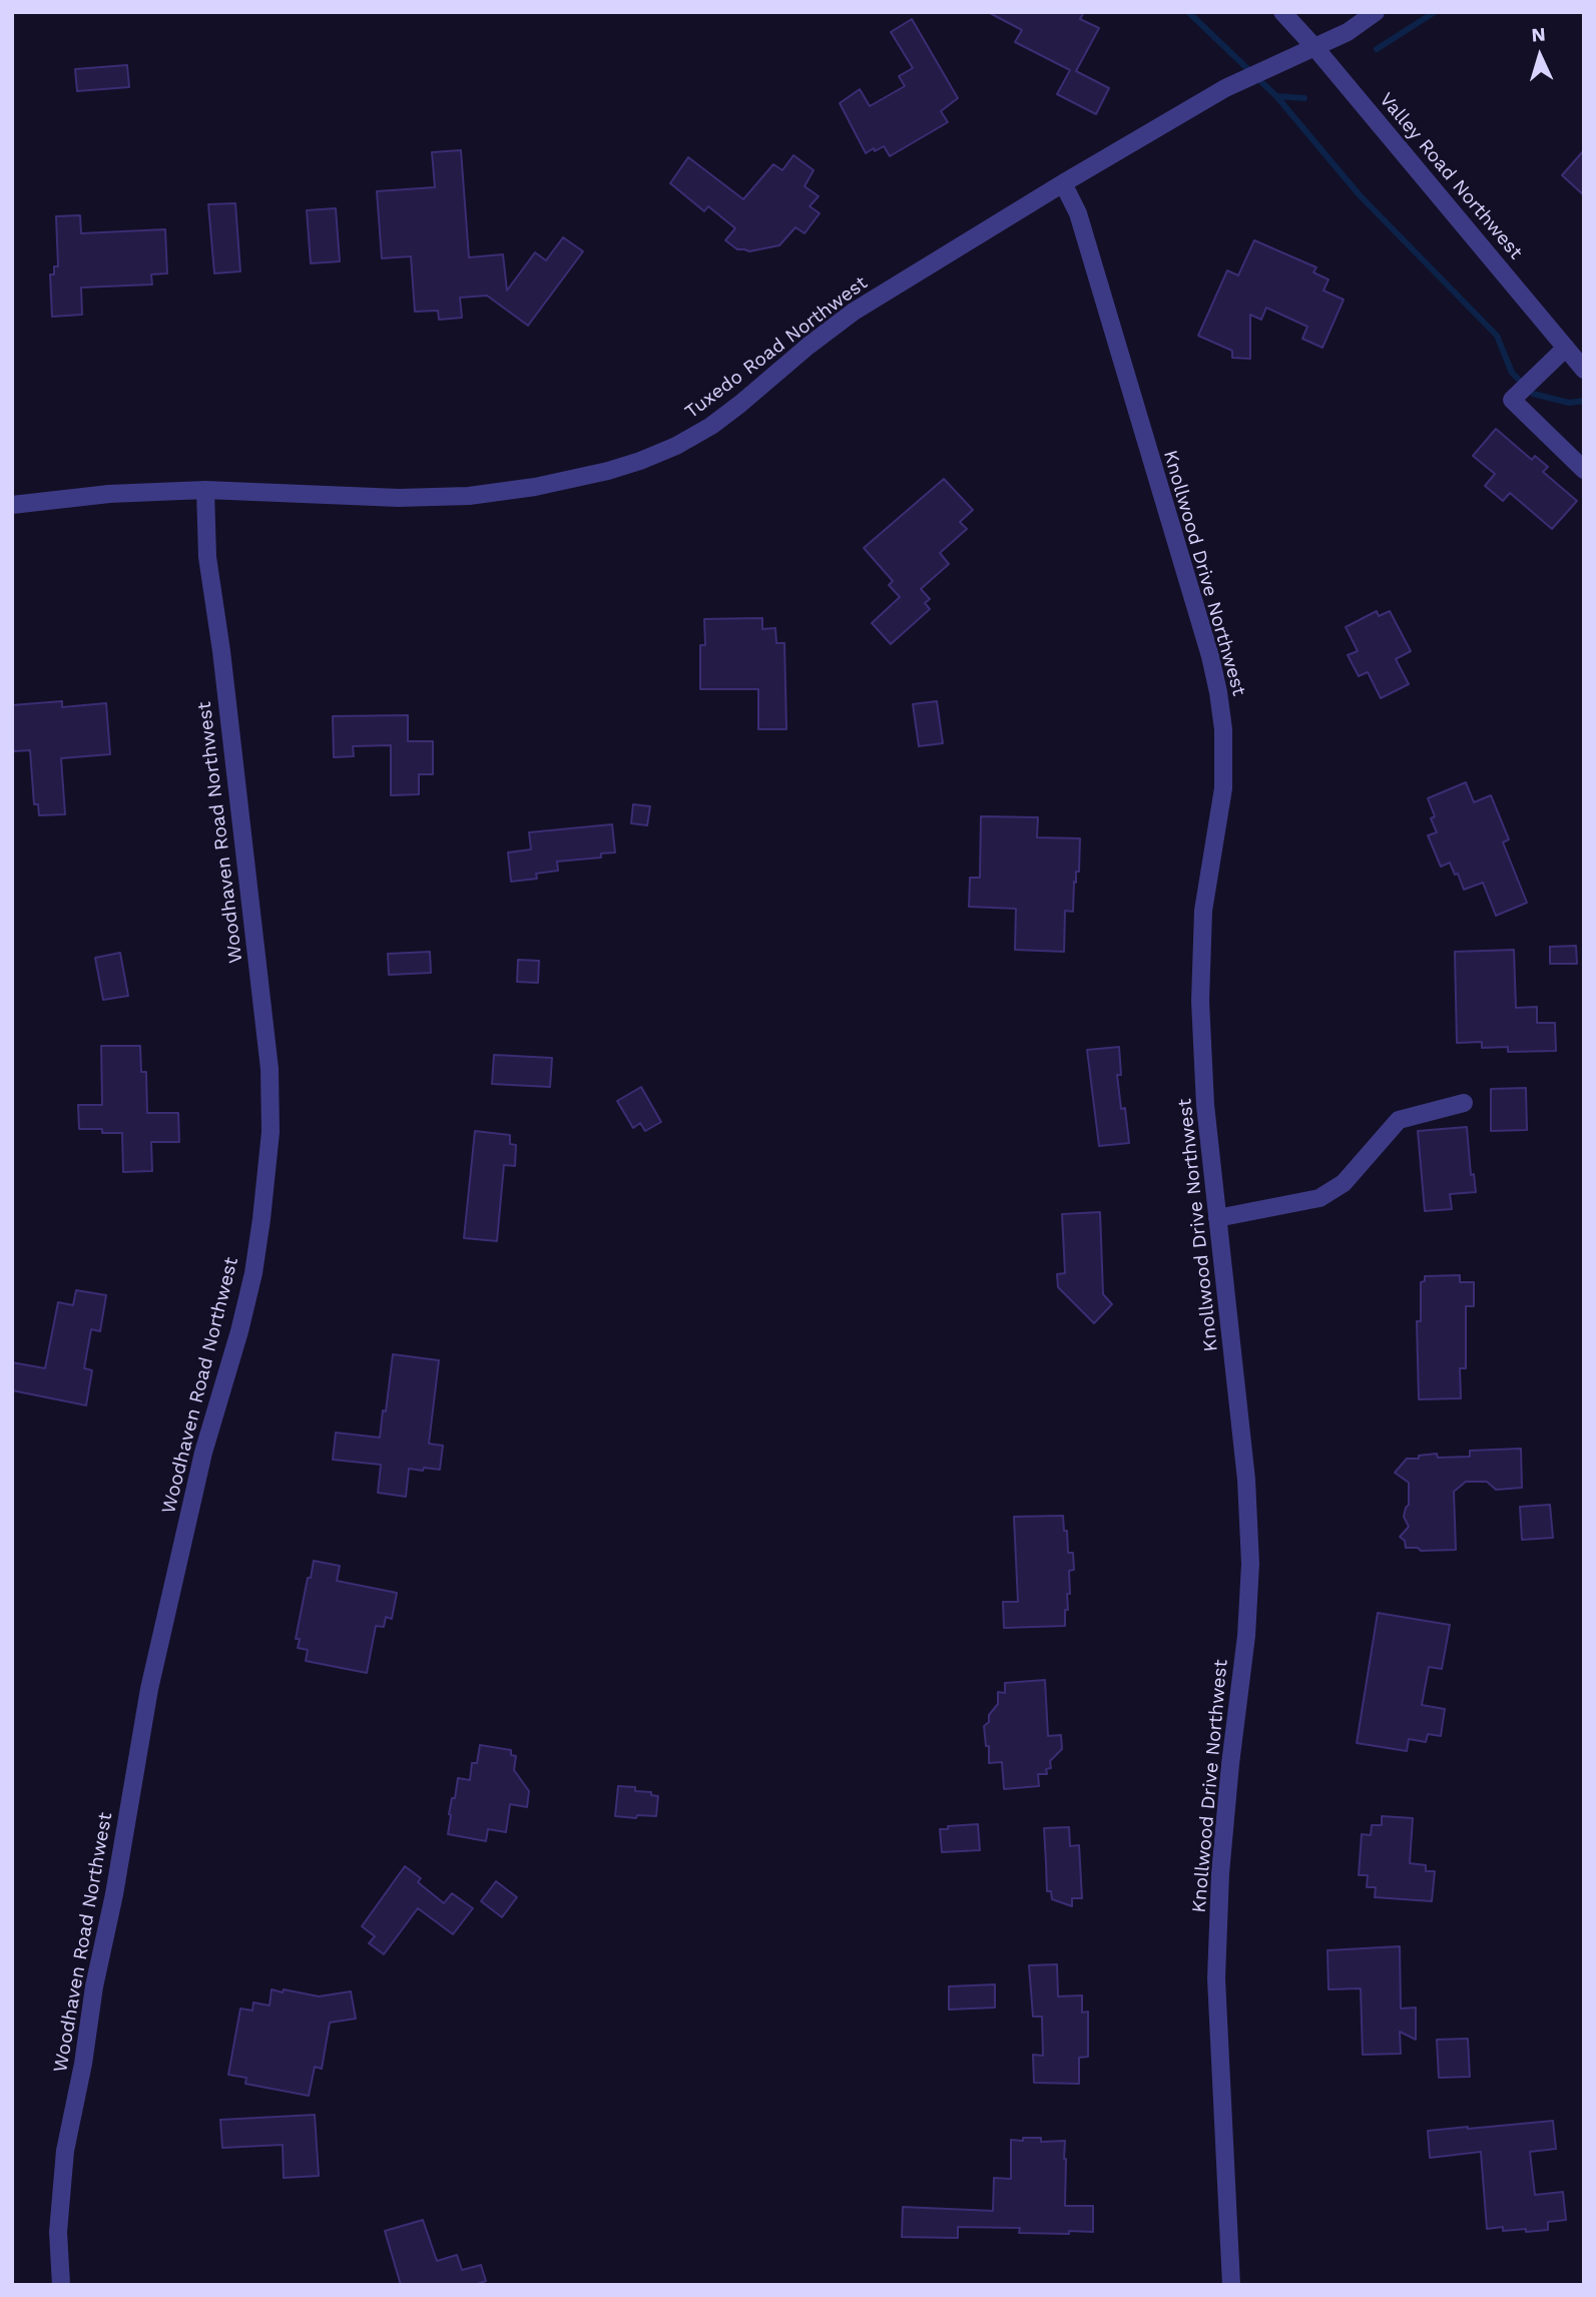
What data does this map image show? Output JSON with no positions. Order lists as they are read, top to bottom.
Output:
{
  "streets": {
    "street": [
      "Valley Road Northwest",
      "Tuxedo Road Northwest",
      "Knollwood Drive Northwest",
      "Woodhaven Road Northwest"
    ]
  },
  "crossings": [
    ["Valley Road Northwest", "Tuxedo Road Northwest"],
    ["Tuxedo Road Northwest", "Knollwood Drive Northwest"],
    ["Tuxedo Road Northwest", "Woodhaven Road Northwest"]
  ],
  "north": "top"
}
